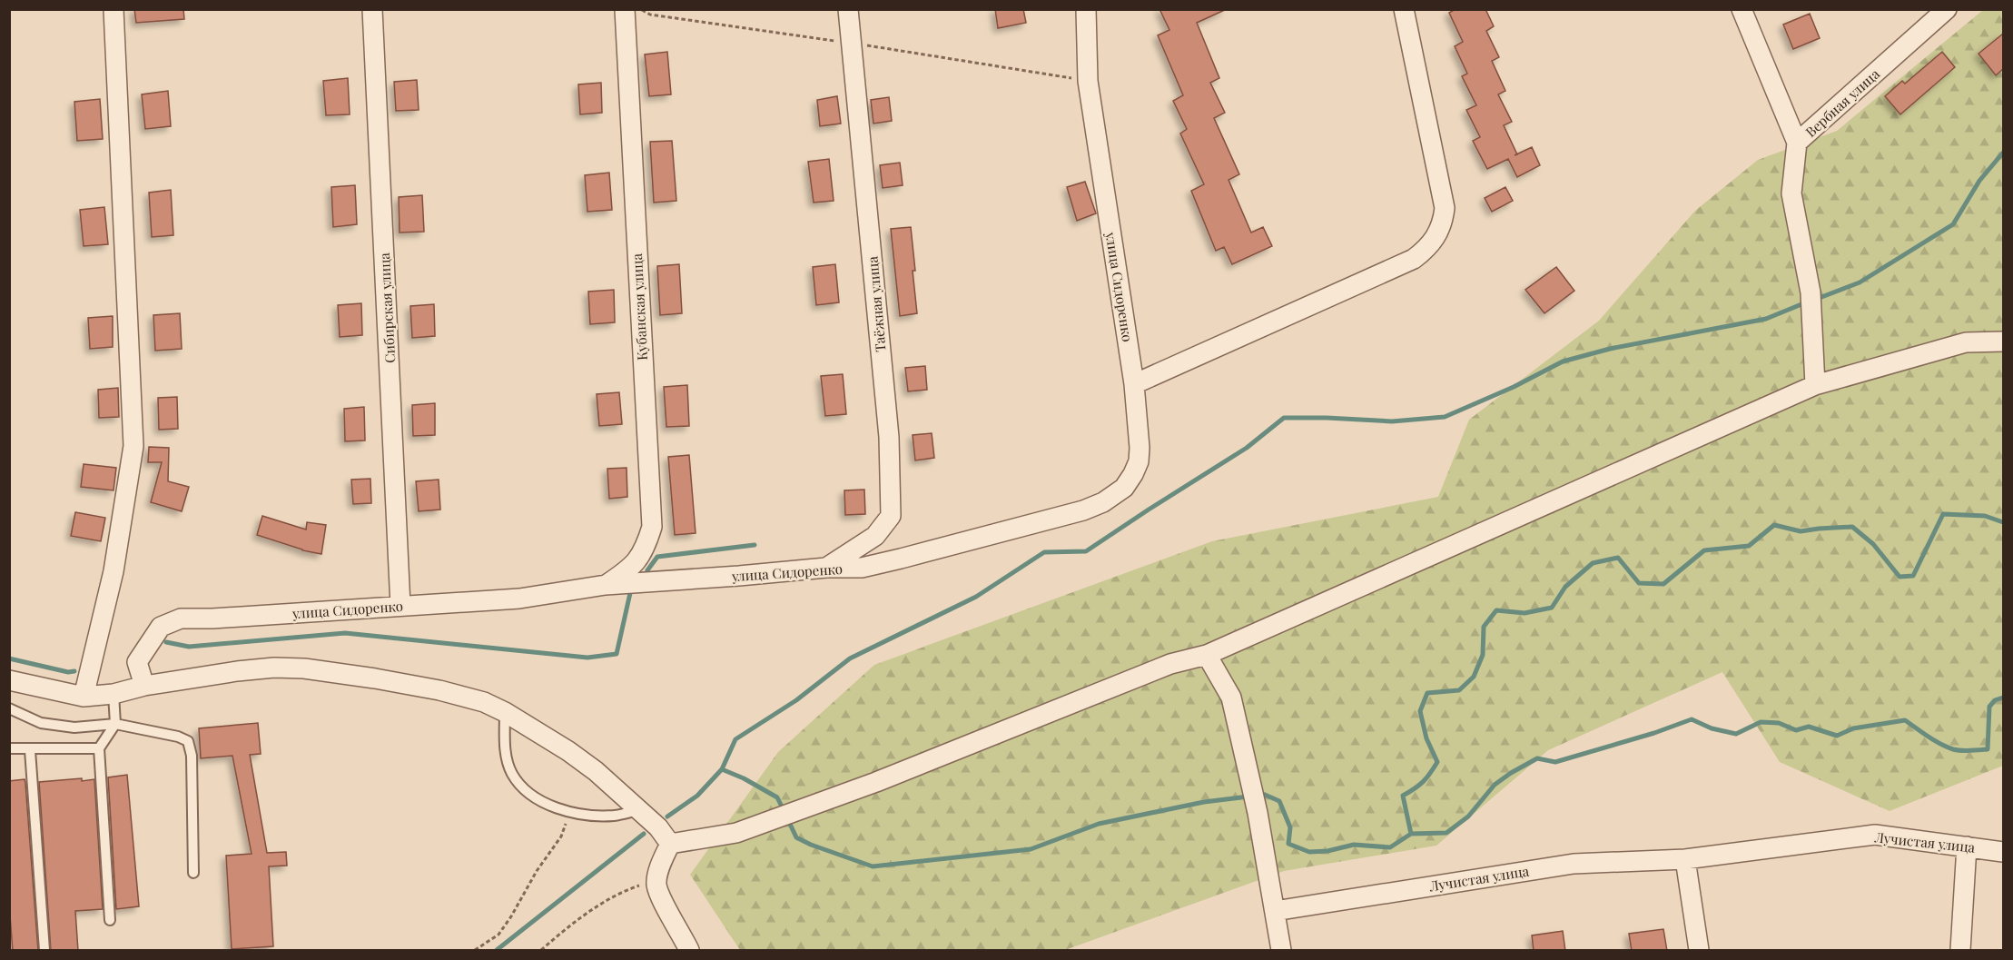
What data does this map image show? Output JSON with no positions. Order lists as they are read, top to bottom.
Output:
{
  "streets": {
    "street": [
      "Вербная улица",
      "улица Сидоренко",
      "Таёжная улица",
      "Кубанская улица",
      "Сибирская улица",
      "Лучистая улица"
    ]
  },
  "crossings": [
    ["улица Сидоренко", "Таёжная улица"],
    ["улица Сидоренко", "Кубанская улица"],
    ["улица Сидоренко", "Сибирская улица"]
  ]
}
